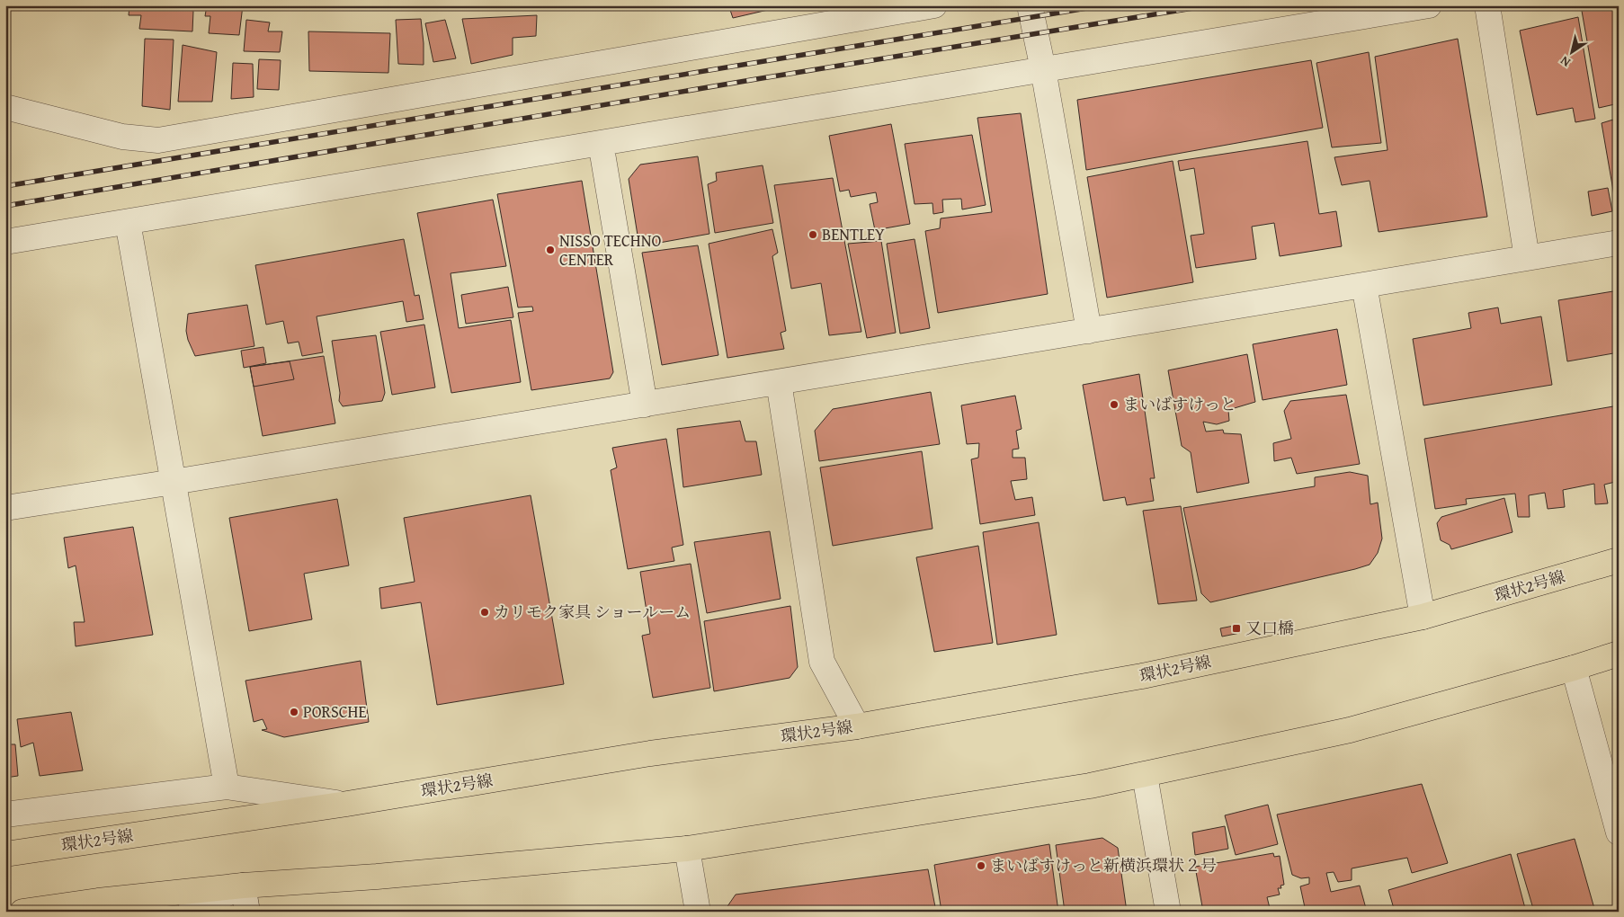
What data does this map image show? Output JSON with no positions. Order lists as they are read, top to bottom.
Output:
{
  "streets": {
    "main road": ["環状2号線"]
  },
  "places": {
    "other": [
      "BENTLEY",
      "NISSO TECHNO CENTER",
      "まいばすけっと",
      "カリモク家具 ショールーム",
      "PORSCHE",
      "まいばすけっと新横浜環状２号"
    ],
    "transit": ["又口橋"]
  },
  "north": "bottom left"
}
